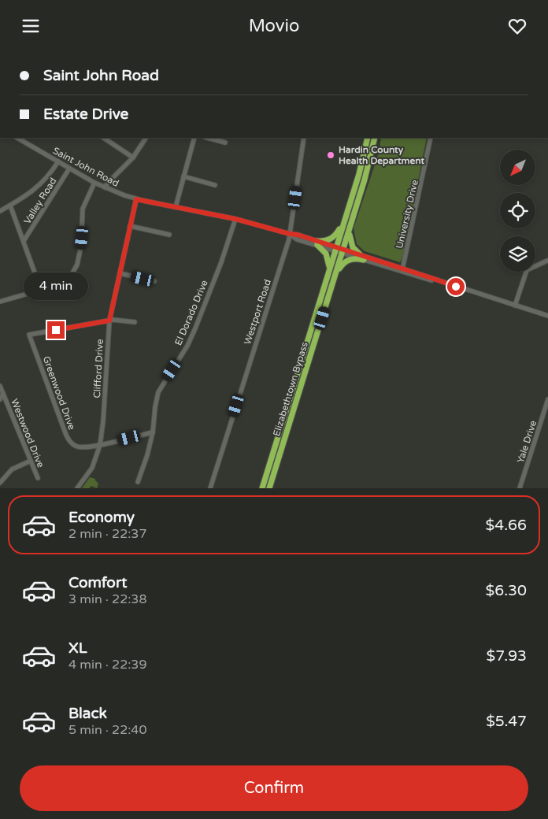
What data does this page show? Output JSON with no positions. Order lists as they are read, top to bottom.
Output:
{
  "streets": {
    "highway": ["Elizabethtown Bypass"],
    "street": [
      "Saint John Road",
      "Valley Road",
      "University Drive",
      "Westport Road",
      "El Dorado Drive",
      "Clifford Drive",
      "Greenwood Drive",
      "Westwood Drive",
      "Yale Drive"
    ]
  },
  "crossings": [
    ["Saint John Road", "Valley Road"],
    ["Saint John Road", "University Drive"],
    ["Saint John Road", "Westport Road"],
    ["Saint John Road", "El Dorado Drive"],
    ["Saint John Road", "Clifford Drive"],
    ["Saint John Road", "Elizabethtown Bypass"],
    ["El Dorado Drive", "Greenwood Drive"],
    ["Clifford Drive", "Greenwood Drive"]
  ],
  "places": ["Hardin County Health Department"],
  "north": "bottom left",
  "page": {
    "header": "Movio",
    "banner": ["Saint John Road", "Estate Drive"],
    "bubble": "4 min",
    "list": [
      {
        "name": "Economy",
        "note": "2 min · 22:37",
        "value": "$4.66"
      },
      {
        "name": "Comfort",
        "note": "3 min · 22:38",
        "value": "$6.30"
      },
      {
        "name": "XL",
        "note": "4 min · 22:39",
        "value": "$7.93"
      },
      {
        "name": "Black",
        "note": "5 min · 22:40",
        "value": "$5.47"
      }
    ],
    "buttons": "Confirm"
  }
}
